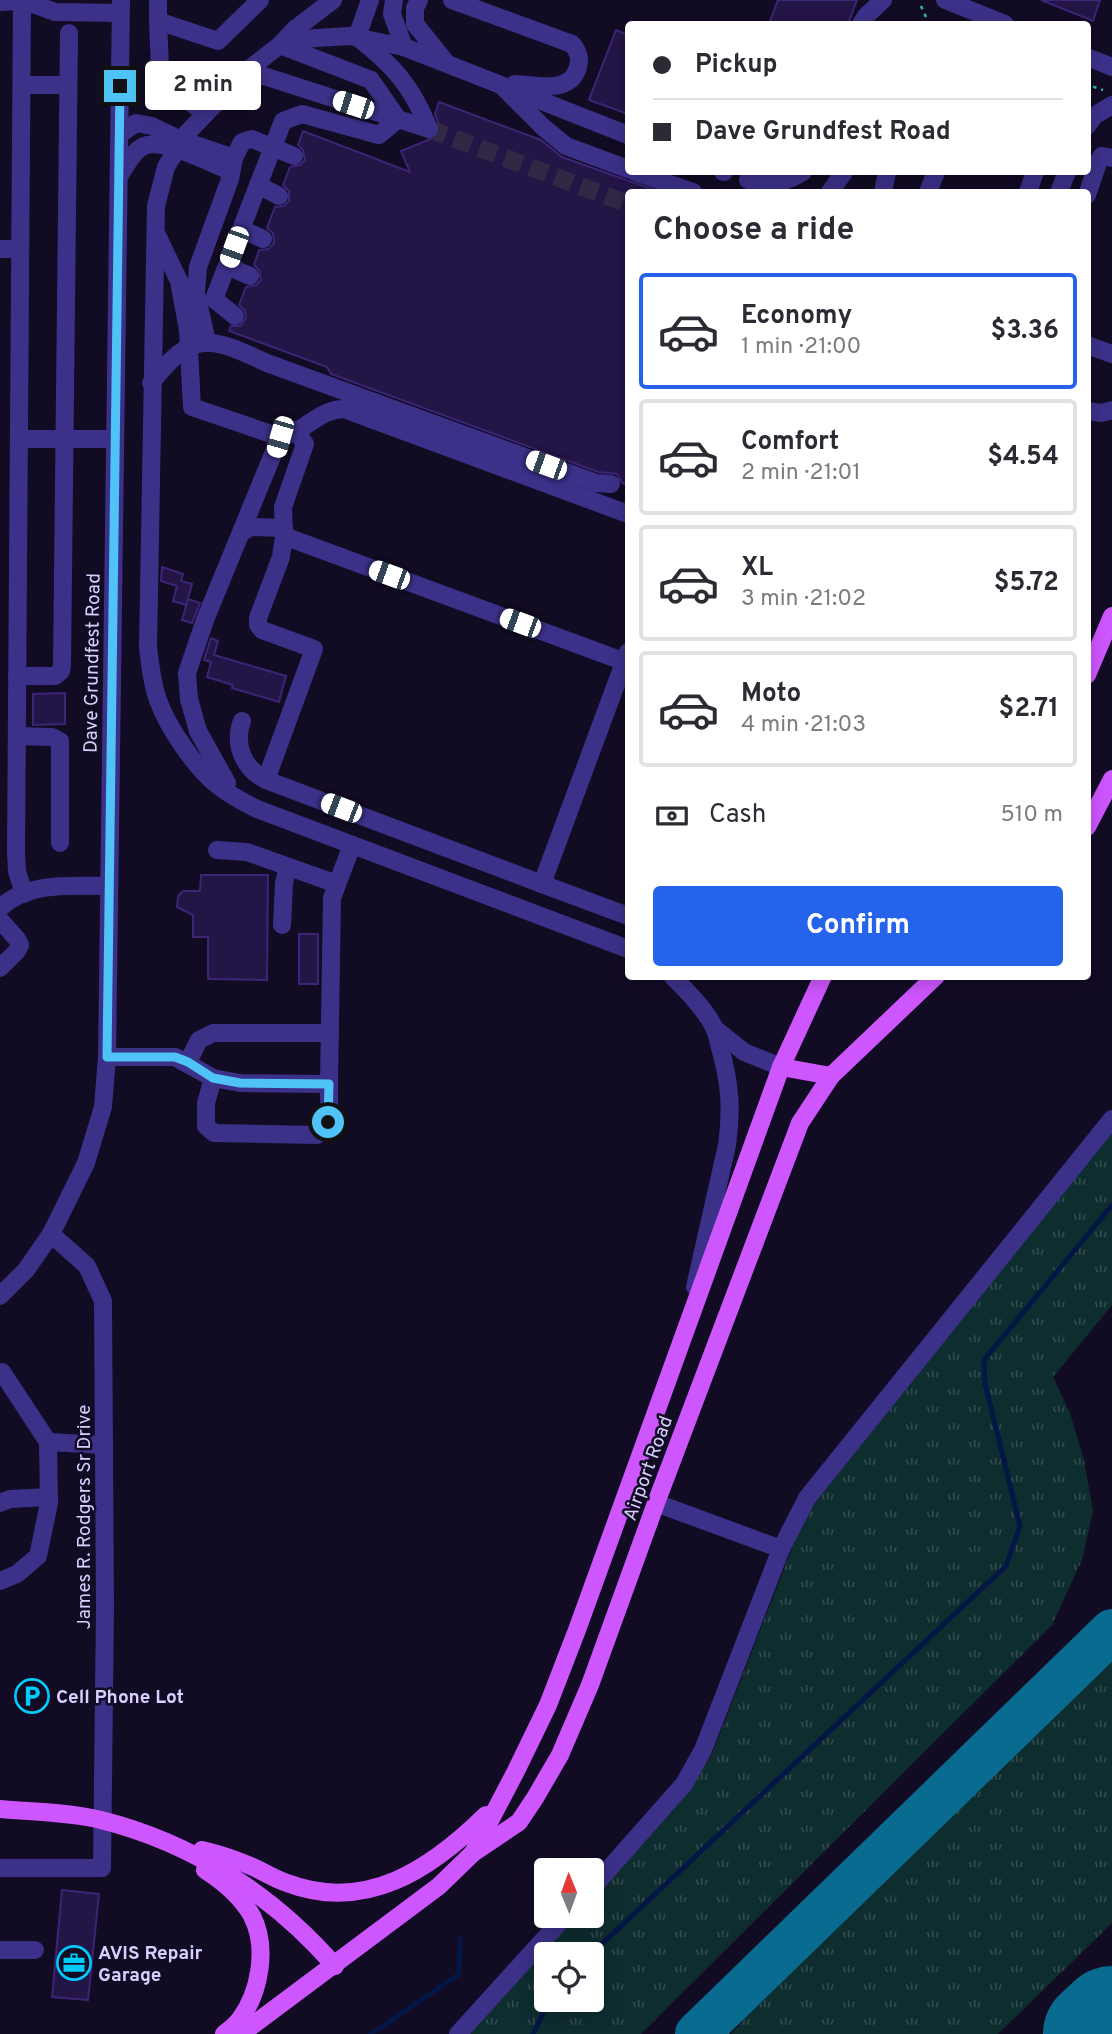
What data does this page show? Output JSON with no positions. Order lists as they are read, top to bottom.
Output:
{
  "streets": {
    "main road": ["Airport Road"],
    "street": ["Dave Grundfest Road", "James R. Rodgers Sr Drive"]
  },
  "crossings": [
    ["Dave Grundfest Road", "James R. Rodgers Sr Drive"]
  ],
  "places": {
    "parking": ["Cell Phone Lot"],
    "office": ["AVIS Repair Garage"]
  },
  "north": "top",
  "page": {
    "banner": ["Pickup", "Dave Grundfest Road"],
    "bubble": "2 min",
    "heading": "Choose a ride",
    "list": [
      {
        "name": "Economy",
        "note": "1 min · 21:00",
        "value": "$3.36"
      },
      {
        "name": "Comfort",
        "note": "2 min · 21:01",
        "value": "$4.54"
      },
      {
        "name": "XL",
        "note": "3 min · 21:02",
        "value": "$5.72"
      },
      {
        "name": "Moto",
        "note": "4 min · 21:03",
        "value": "$2.71"
      }
    ],
    "pay": ["Cash", "510 m"],
    "buttons": "Confirm"
  }
}
